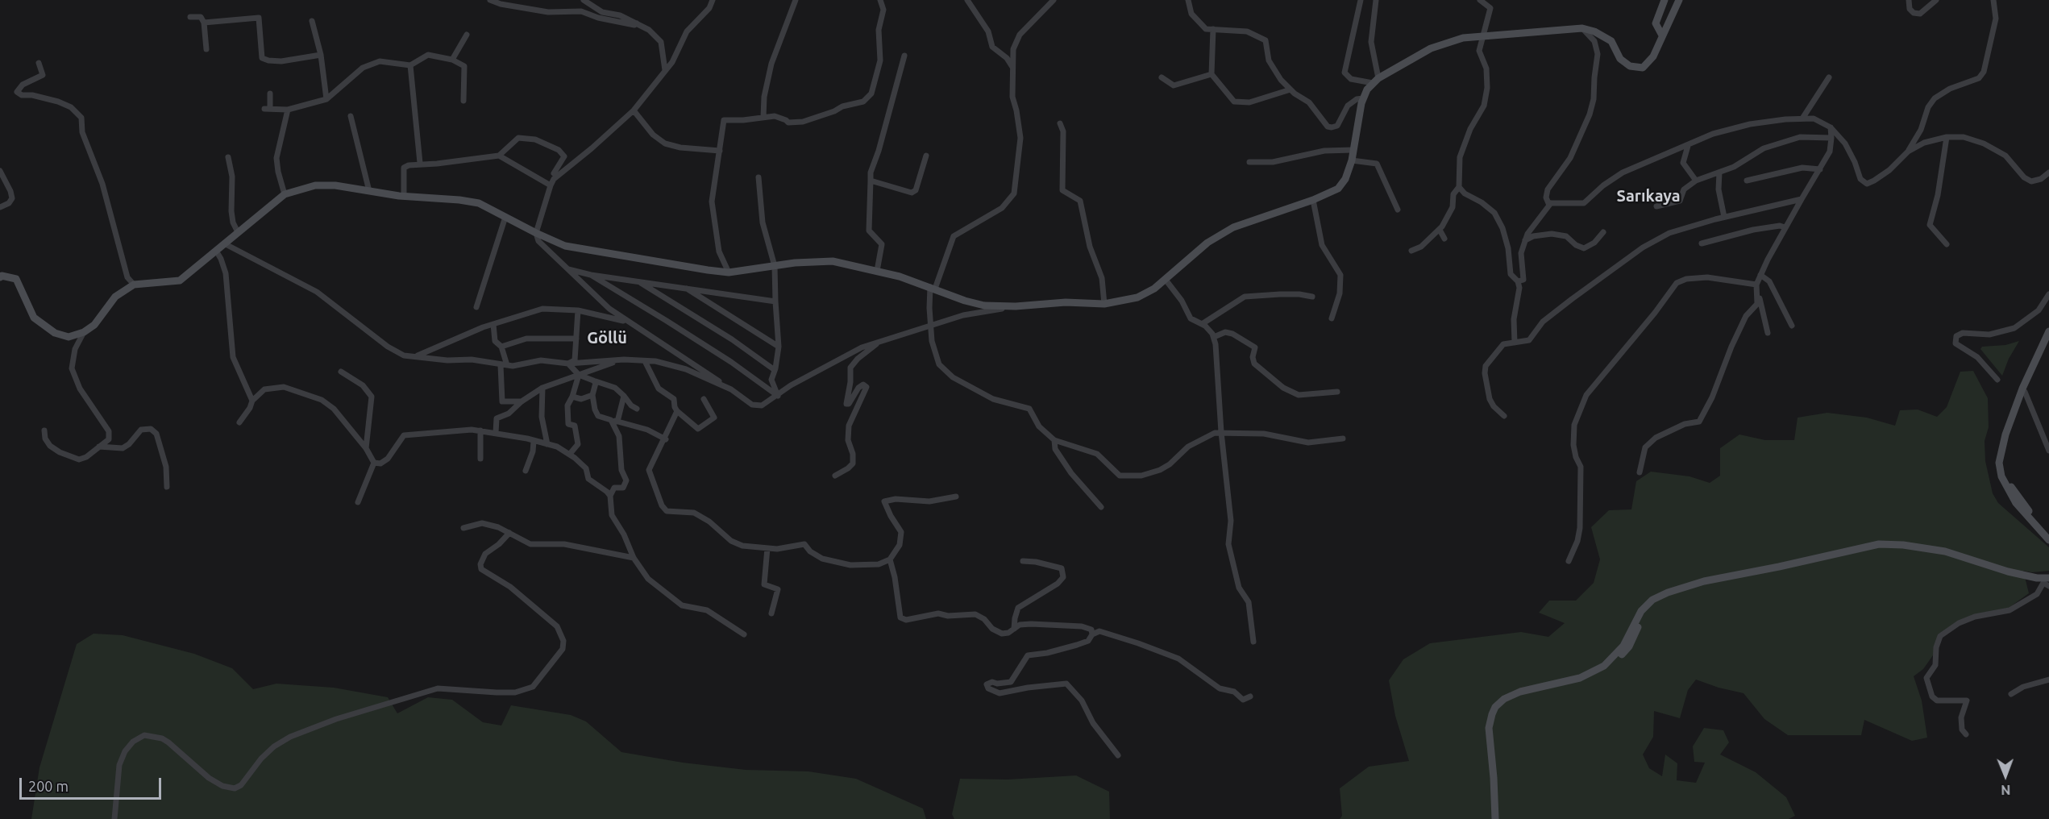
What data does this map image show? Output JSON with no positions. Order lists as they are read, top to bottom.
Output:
{
  "districts": ["Sarıkaya", "Göllü"],
  "scale_bar": "200 m",
  "north": "bottom"
}
